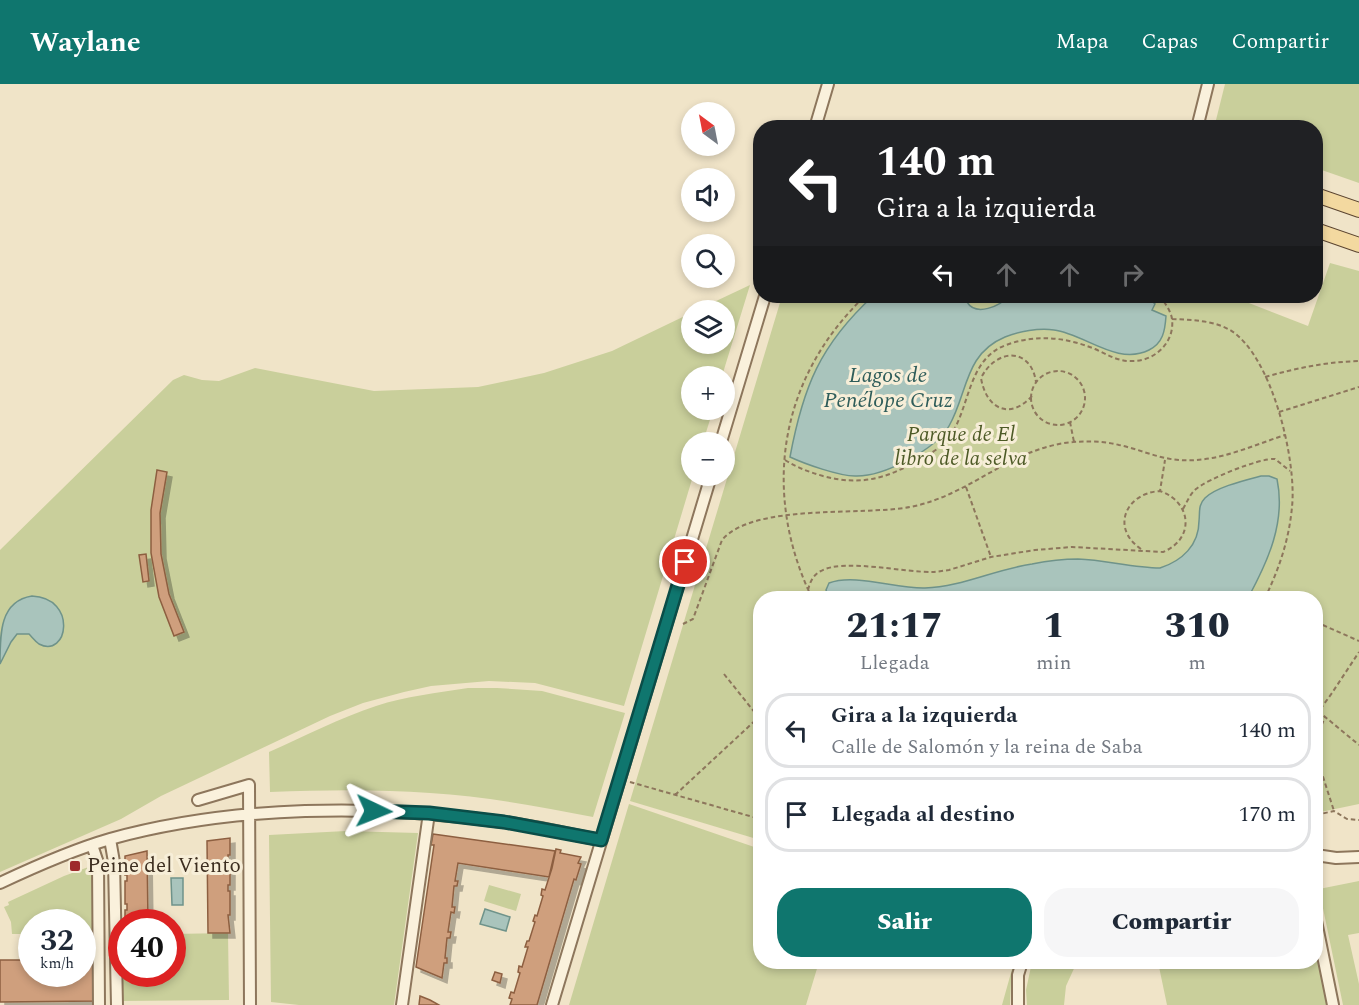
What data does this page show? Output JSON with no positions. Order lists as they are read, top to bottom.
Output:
{
  "water": ["Lagos de Penélope Cruz"],
  "parks": ["Parque de El libro de la selva"],
  "places": {
    "transit": ["Peine del Viento"]
  },
  "north": "top left",
  "page": {
    "header": "Waylane",
    "nav": ["Mapa", "Capas", "Compartir"],
    "map_buttons": ["+", "−"],
    "turn": ["140 m", "Gira a la izquierda"],
    "eta": [
      "21:17",
      "Llegada",
      "1",
      "min",
      "310",
      "m"
    ],
    "list": [
      {
        "name": "Gira a la izquierda",
        "note": "Calle de Salomón y la reina de Saba",
        "value": "140 m"
      },
      {
        "name": "Llegada al destino",
        "value": "170 m"
      }
    ],
    "buttons": ["Salir", "Compartir"],
    "speed": "32 km/h",
    "limit": "40"
  }
}
